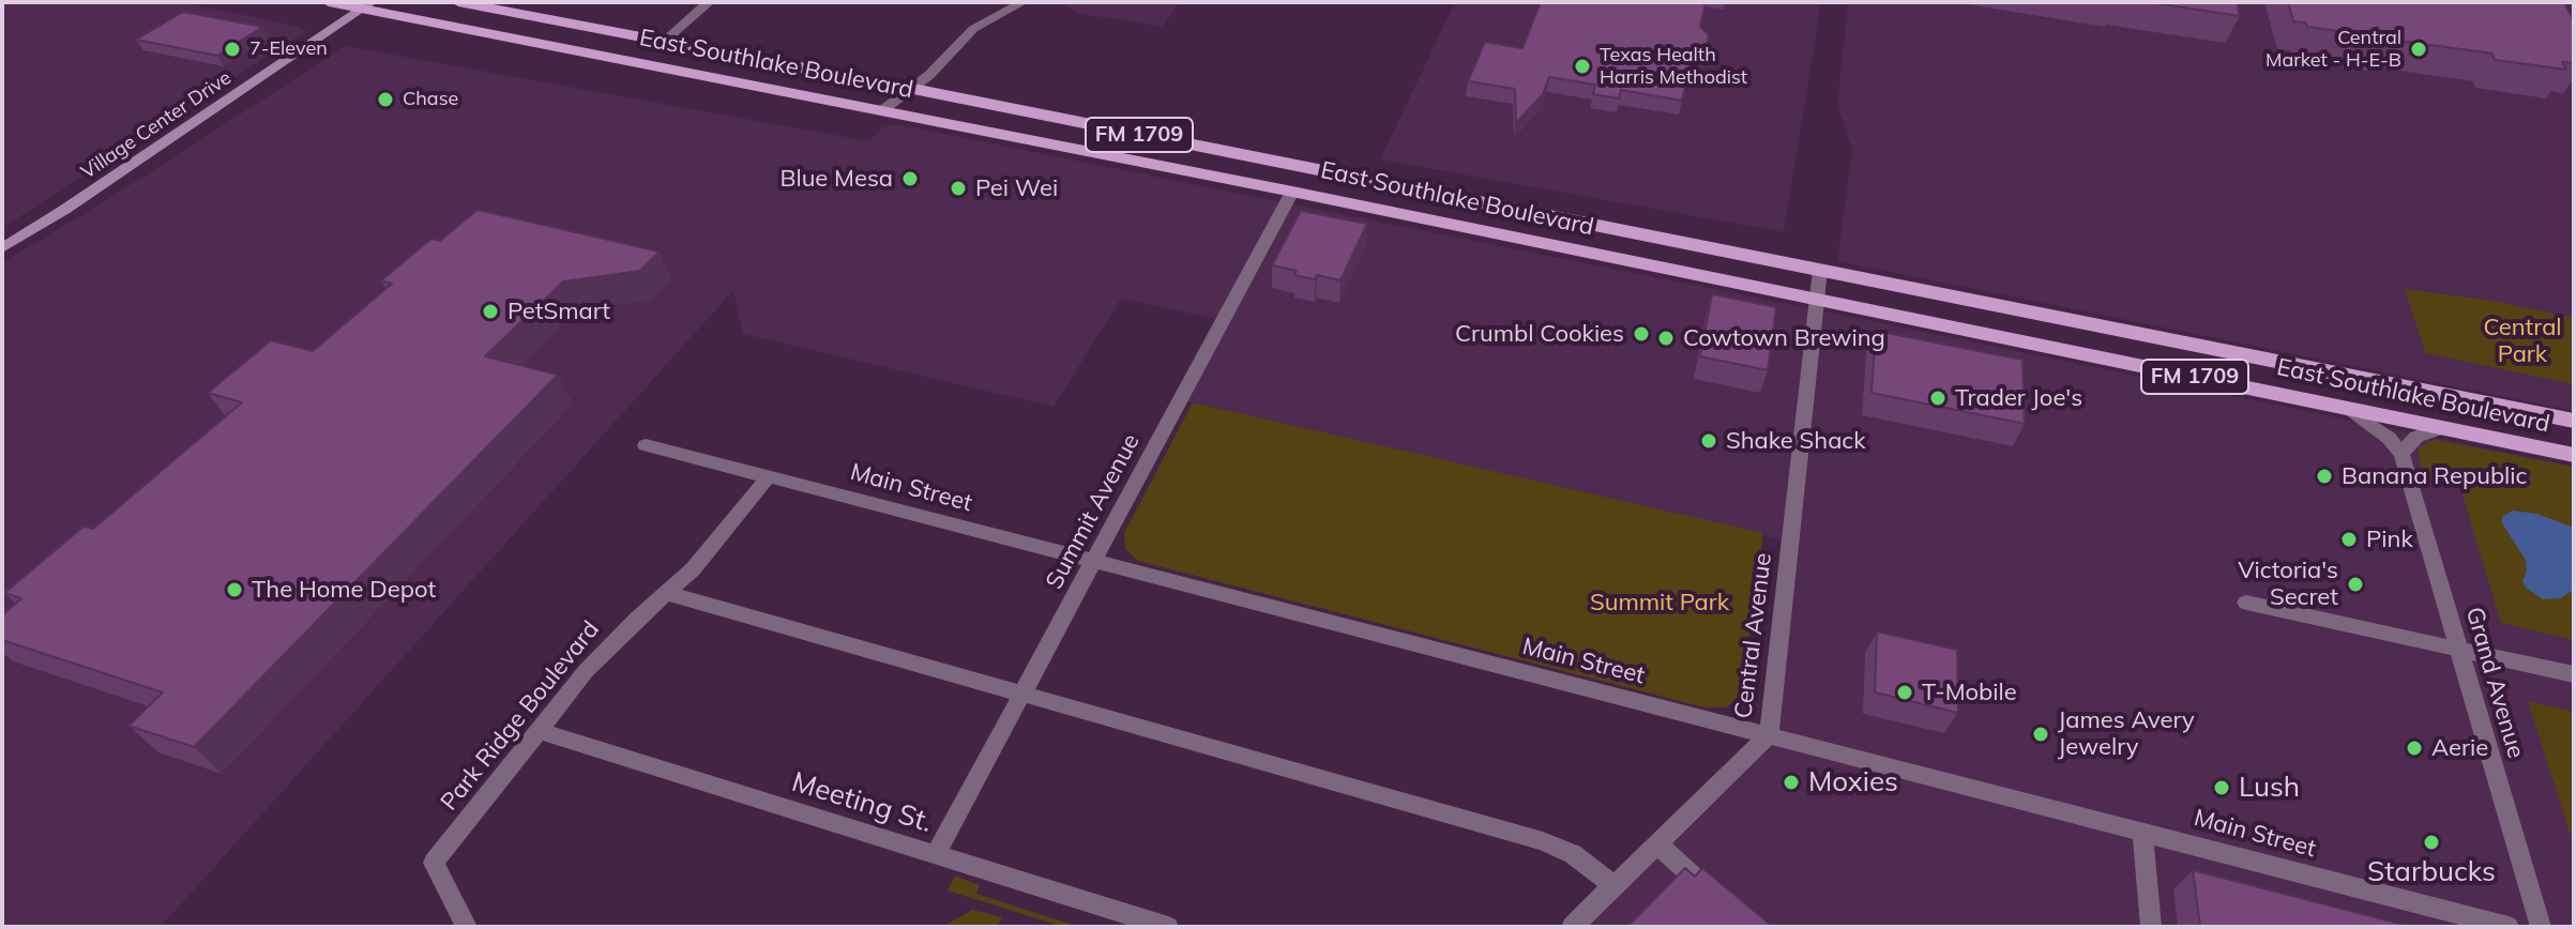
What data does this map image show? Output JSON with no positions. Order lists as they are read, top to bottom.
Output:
{
  "streets": {
    "main road": ["East Southlake Boulevard", "FM 1709"],
    "street": [
      "Village Center Drive",
      "Main Street",
      "Summit Avenue",
      "Central Avenue",
      "Grand Avenue",
      "Park Ridge Boulevard",
      "Meeting St."
    ]
  },
  "crossings": [
    ["East Southlake Boulevard", "Village Center Drive"],
    ["East Southlake Boulevard", "Summit Avenue"],
    ["East Southlake Boulevard", "Central Avenue"],
    ["Main Street", "Summit Avenue"],
    ["Main Street", "Central Avenue"],
    ["Main Street", "Park Ridge Boulevard"],
    ["Summit Avenue", "Meeting St."],
    ["Park Ridge Boulevard", "Meeting St."]
  ],
  "parks": ["Central Park", "Summit Park"],
  "places": [
    "7-Eleven",
    "Central Market - H-E-B",
    "Texas Health Harris Methodist",
    "Chase",
    "Blue Mesa",
    "Pei Wei",
    "PetSmart",
    "Crumbl Cookies",
    "Cowtown Brewing",
    "Trader Joe's",
    "Shake Shack",
    "Banana Republic",
    "Pink",
    "Victoria's Secret",
    "The Home Depot",
    "T-Mobile",
    "James Avery Jewelry",
    "Aerie",
    "Moxies",
    "Lush",
    "Starbucks"
  ]
}
